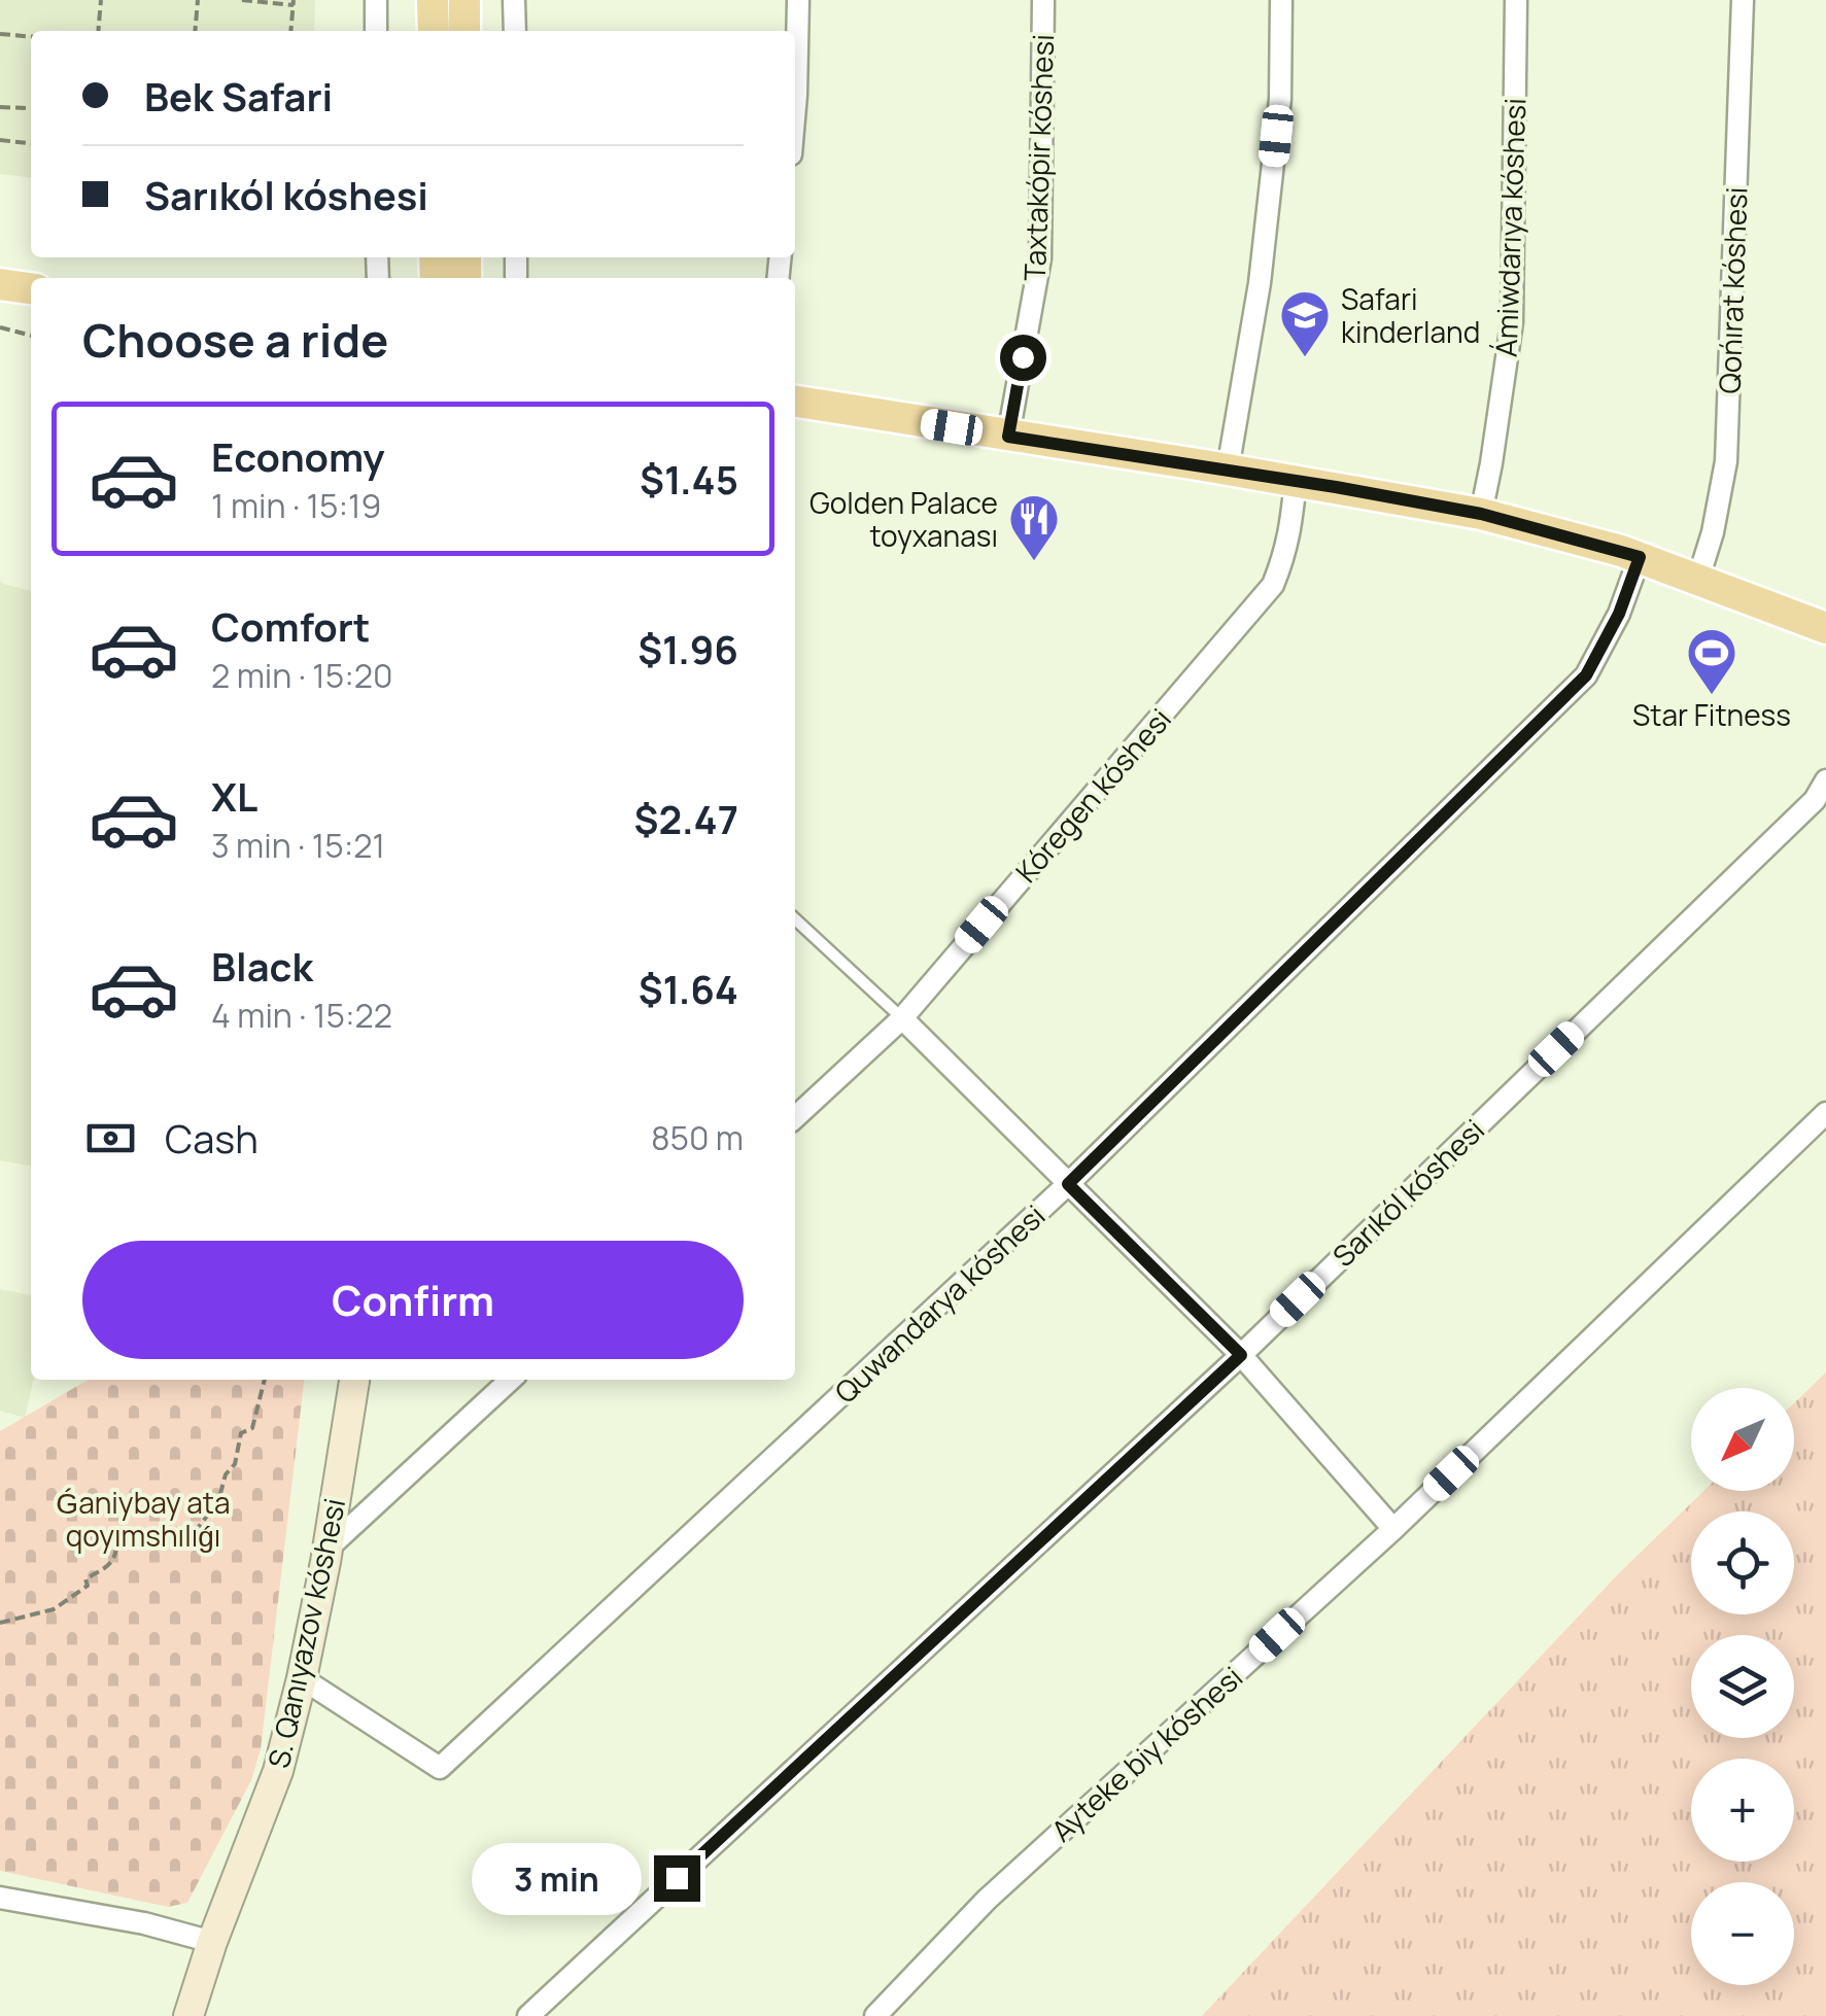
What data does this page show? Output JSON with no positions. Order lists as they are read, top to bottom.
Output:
{
  "streets": {
    "street": [
      "Taxtakópir kóshesi",
      "Ámiwdarıya kóshesi",
      "Qońırat kóshesi",
      "Kóregen kóshesi",
      "Sarıkól kóshesi",
      "Quwandarya kóshesi",
      "S. Qanıyazov kóshesi",
      "Ayteke biy kóshesi"
    ]
  },
  "crossings": [
    ["Quwandarya kóshesi", "S. Qanıyazov kóshesi"]
  ],
  "parks": ["Ǵaniybay ata qoyımshılıǵı"],
  "places": {
    "school or university": ["Safari kinderland"],
    "restaurant": ["Golden Palace toyxanası"],
    "sports": ["Star Fitness"]
  },
  "north": "bottom left",
  "page": {
    "banner": ["Bek Safari", "Sarıkól kóshesi"],
    "heading": "Choose a ride",
    "list": [
      {
        "name": "Economy",
        "note": "1 min · 15:19",
        "value": "$1.45"
      },
      {
        "name": "Comfort",
        "note": "2 min · 15:20",
        "value": "$1.96"
      },
      {
        "name": "XL",
        "note": "3 min · 15:21",
        "value": "$2.47"
      },
      {
        "name": "Black",
        "note": "4 min · 15:22",
        "value": "$1.64"
      }
    ],
    "pay": ["Cash", "850 m"],
    "buttons": "Confirm",
    "map_buttons": ["+", "−"],
    "bubble": "3 min"
  }
}
